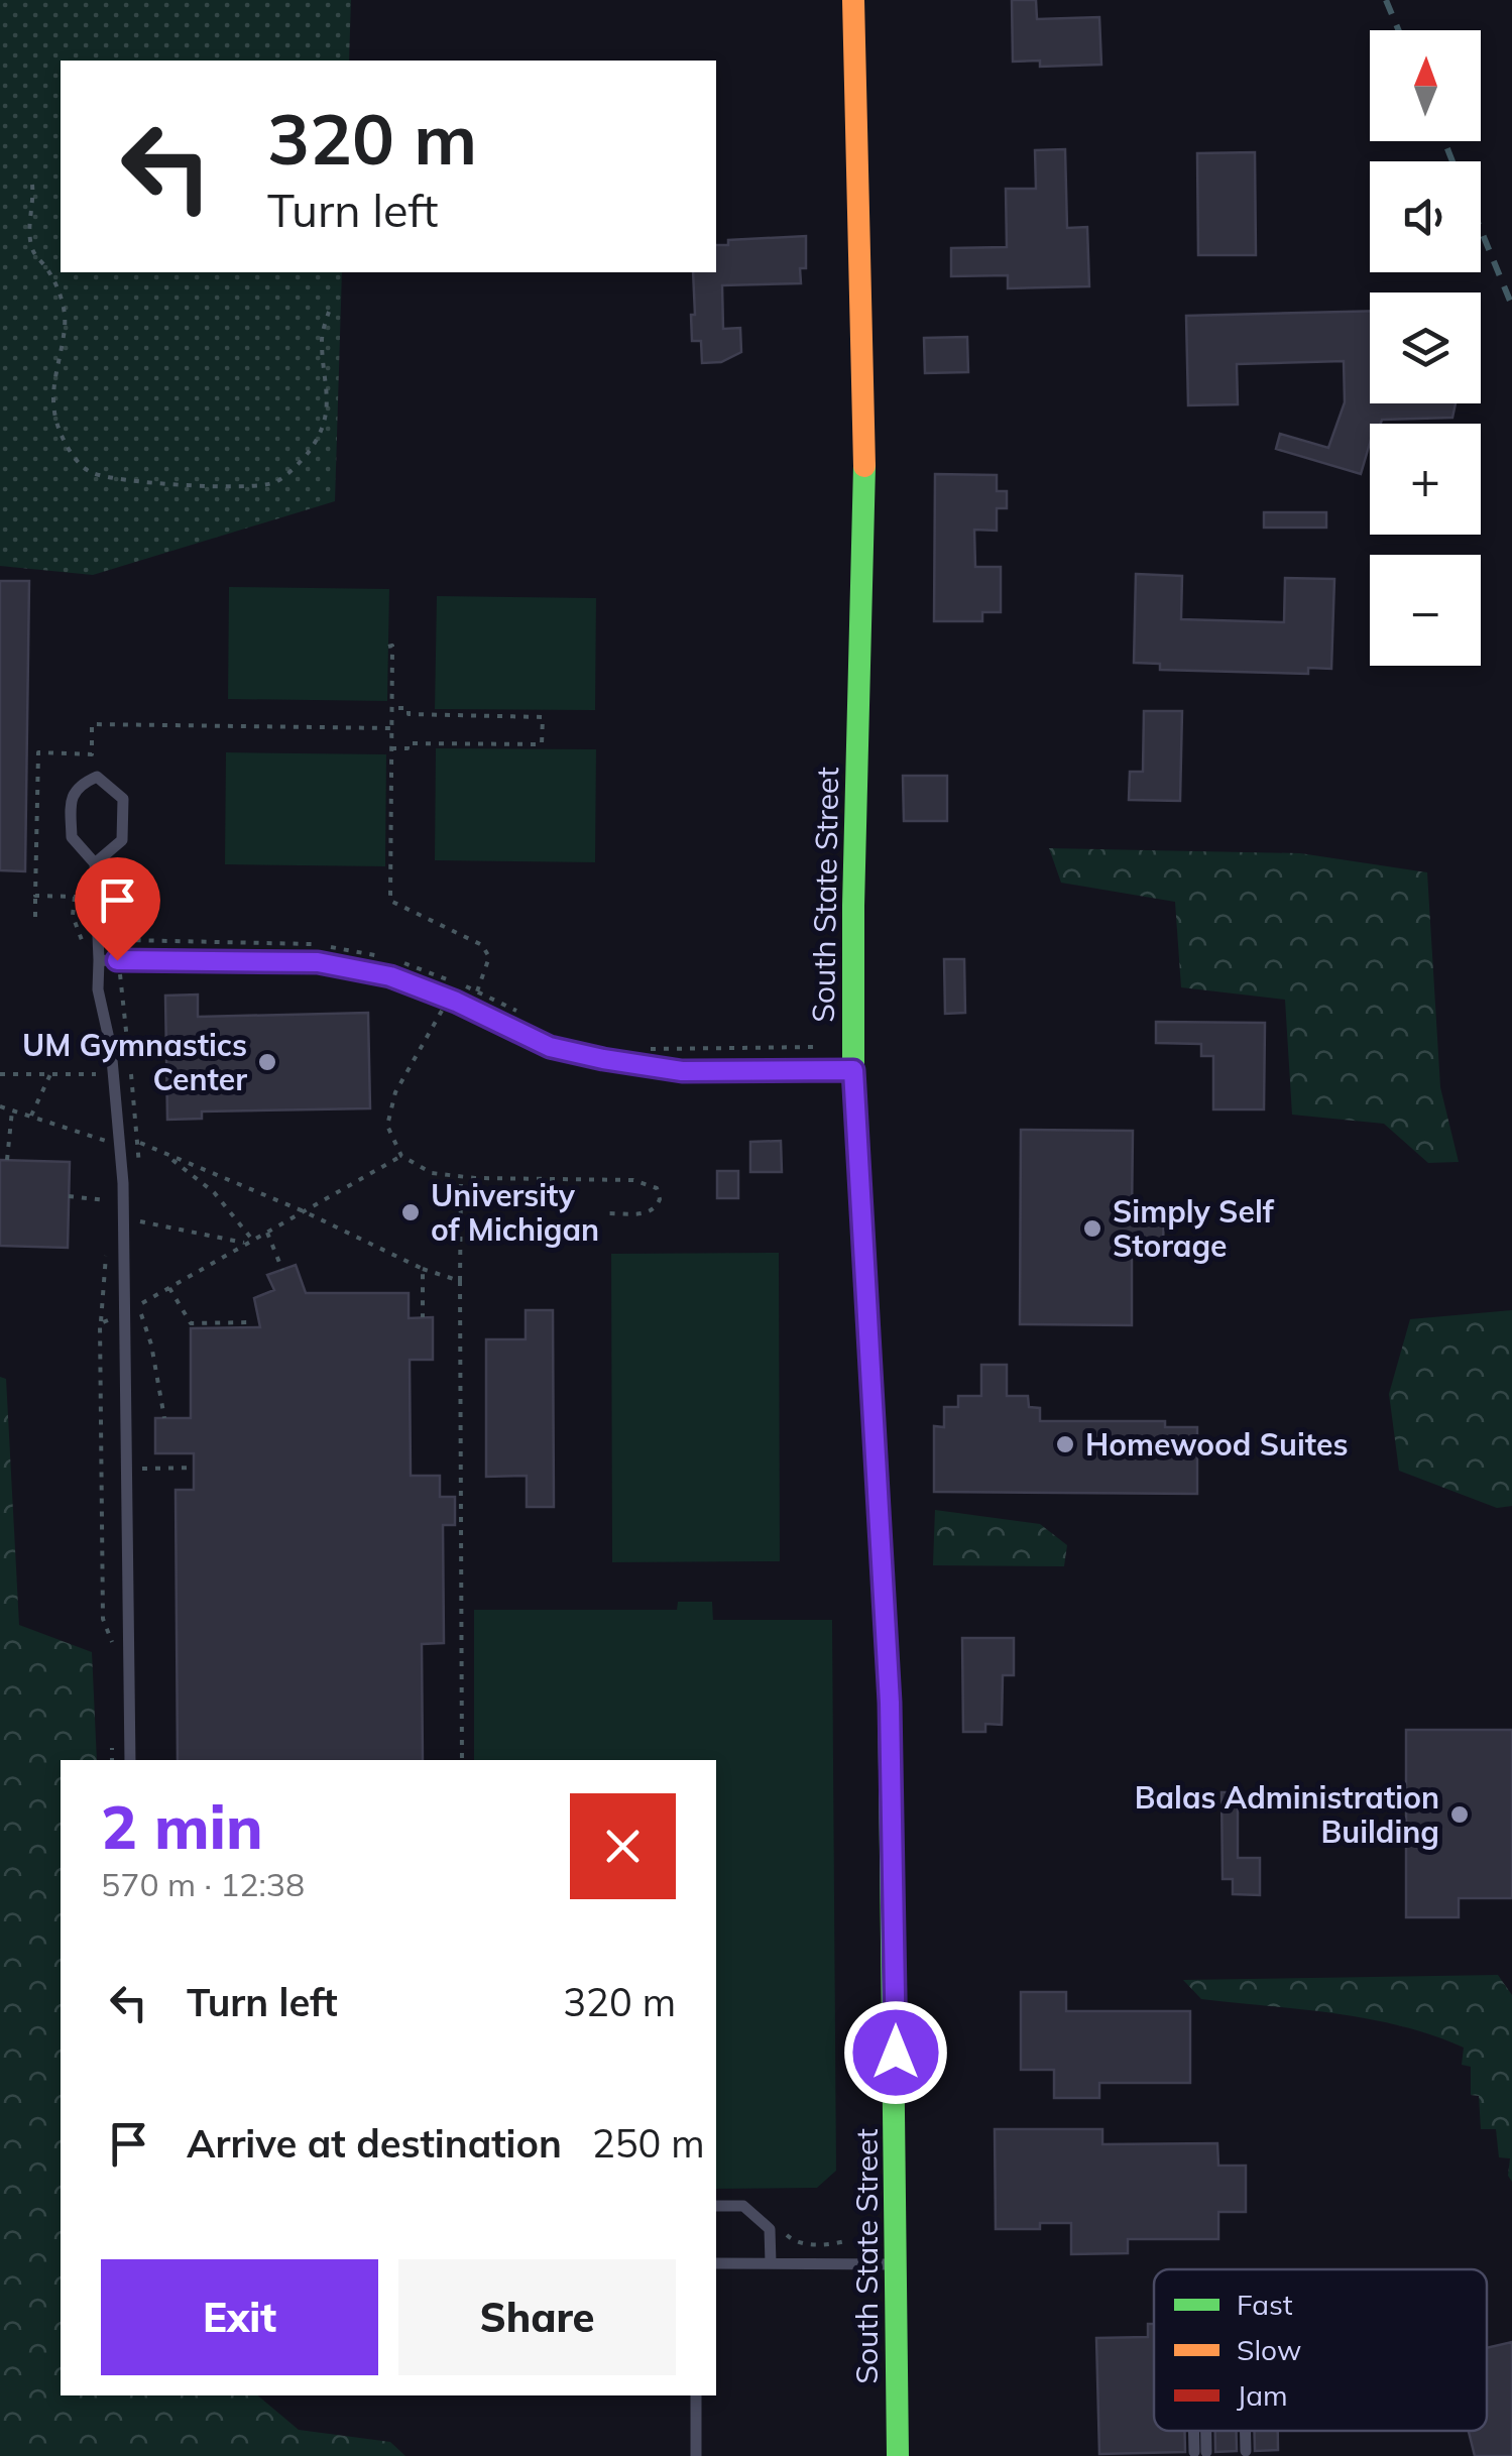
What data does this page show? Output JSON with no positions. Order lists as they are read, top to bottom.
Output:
{
  "streets": {
    "main road": ["South State Street"]
  },
  "places": [
    "UM Gymnastics Center",
    "University of Michigan",
    "Simply Self Storage",
    "Homewood Suites",
    "Balas Administration Building"
  ],
  "legend": ["Fast", "Slow", "Jam"],
  "north": "top",
  "page": {
    "map_buttons": ["+", "−"],
    "turn": ["320 m", "Turn left"],
    "heading": ["2 min", "570 m · 12:38"],
    "list": [
      {
        "name": "Turn left",
        "value": "320 m"
      },
      {
        "name": "Arrive at destination",
        "value": "250 m"
      }
    ],
    "buttons": ["Exit", "Share"]
  }
}
